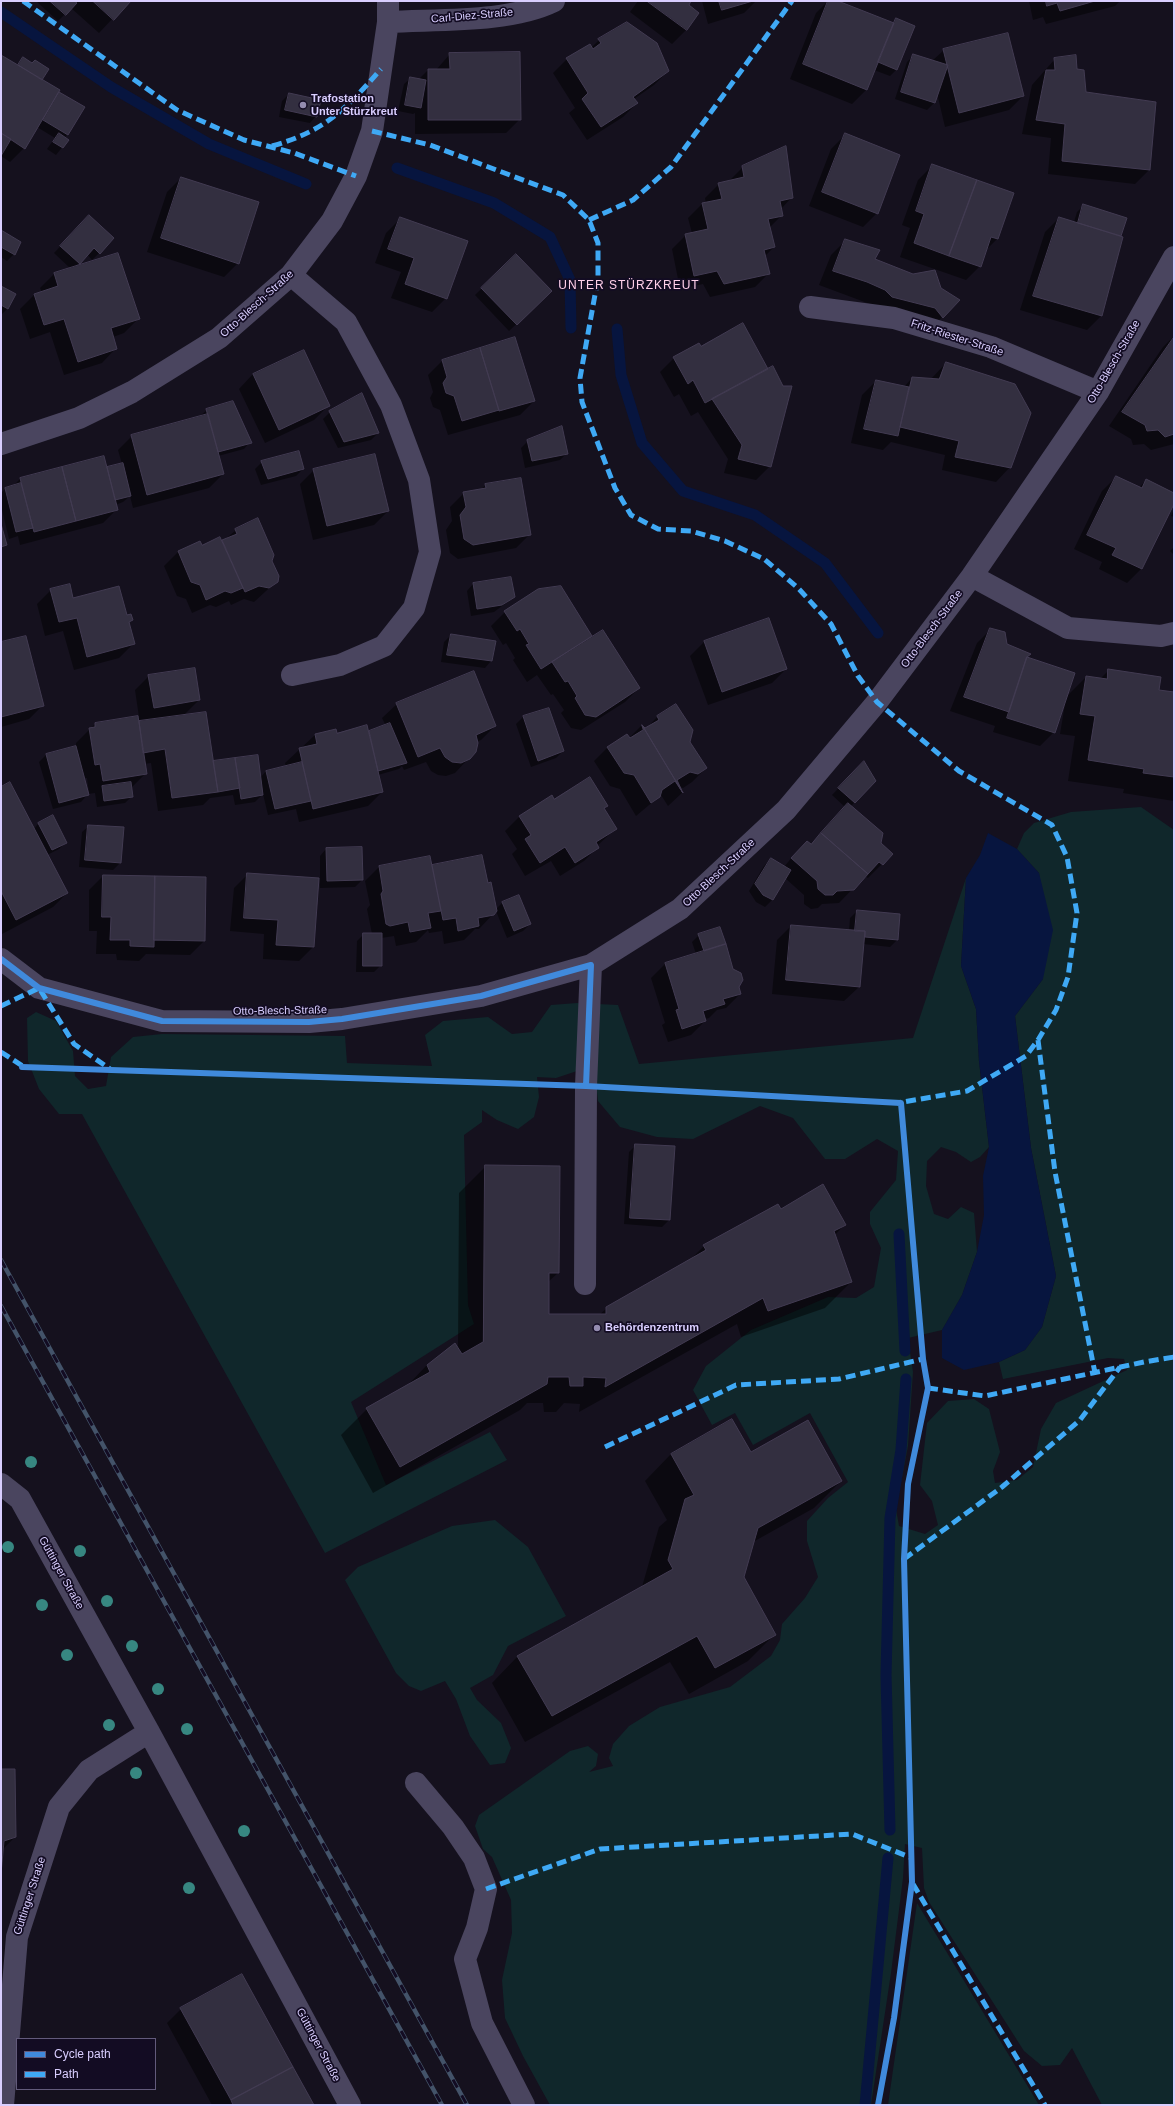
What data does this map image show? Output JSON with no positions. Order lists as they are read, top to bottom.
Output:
{
  "streets": {
    "street": [
      "Carl-Diez-Straße",
      "Otto-Blesch-Straße",
      "Fritz-Riester-Straße",
      "Güttinger Straße"
    ]
  },
  "crossings": [
    ["Carl-Diez-Straße", "Otto-Blesch-Straße"],
    ["Otto-Blesch-Straße", "Fritz-Riester-Straße"]
  ],
  "districts": ["UNTER STÜRZKREUT"],
  "places": ["Trafostation Unter Stürzkreut", "Behördenzentrum"],
  "legend": ["Cycle path", "Path"]
}
